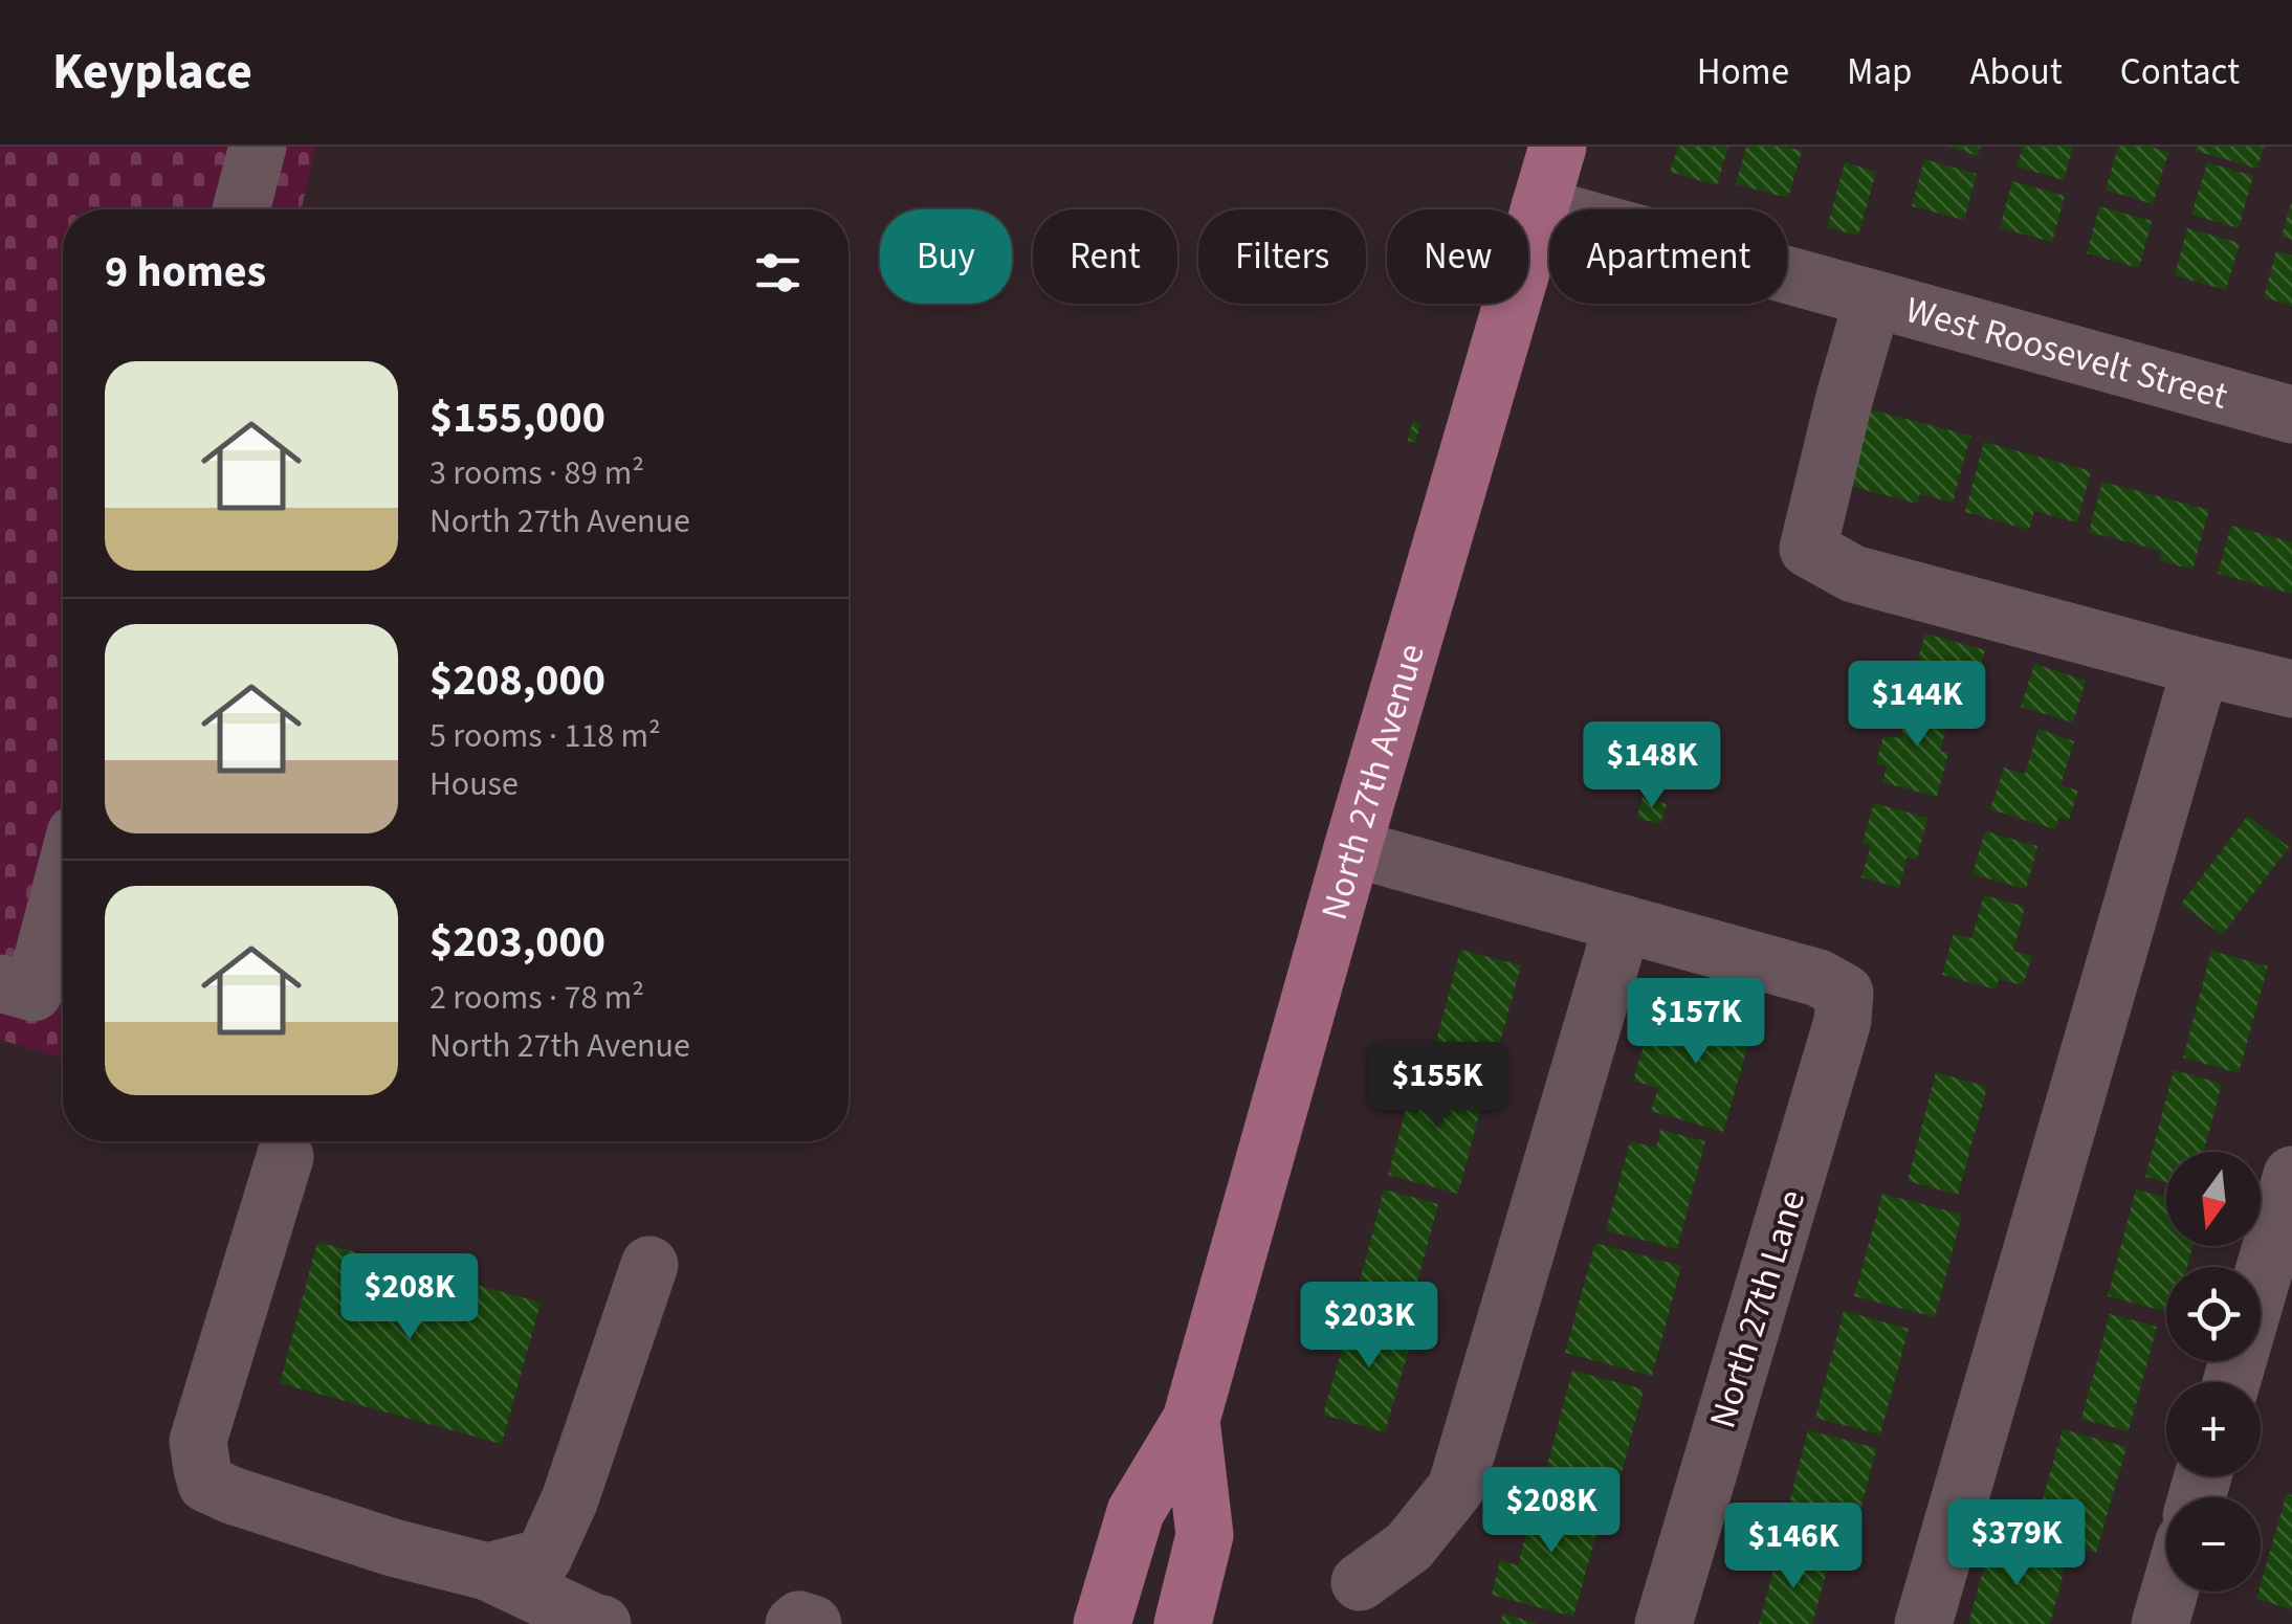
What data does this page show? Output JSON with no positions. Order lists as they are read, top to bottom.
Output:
{
  "streets": {
    "main road": ["North 27th Avenue"],
    "street": ["West Roosevelt Street", "North 27th Lane"]
  },
  "crossings": [
    ["West Roosevelt Street", "North 27th Avenue"]
  ],
  "north": "bottom",
  "page": {
    "header": "Keyplace",
    "nav": [
      "Home",
      "Map",
      "About",
      "Contact"
    ],
    "chip": [
      "Buy",
      "Rent",
      "Filters",
      "New",
      "Apartment"
    ],
    "heading": "9 homes",
    "list": [
      {
        "name": "$155,000",
        "note": "3 rooms · 89 m² · North 27th Avenue"
      },
      {
        "name": "$208,000",
        "note": "5 rooms · 118 m² · House"
      },
      {
        "name": "$203,000",
        "note": "2 rooms · 78 m² · North 27th Avenue"
      }
    ],
    "price": [
      "$144K",
      "$148K",
      "$157K",
      "$155K",
      "$208K",
      "$203K",
      "$208K",
      "$379K",
      "$146K"
    ],
    "map_buttons": ["+", "−"]
  }
}
